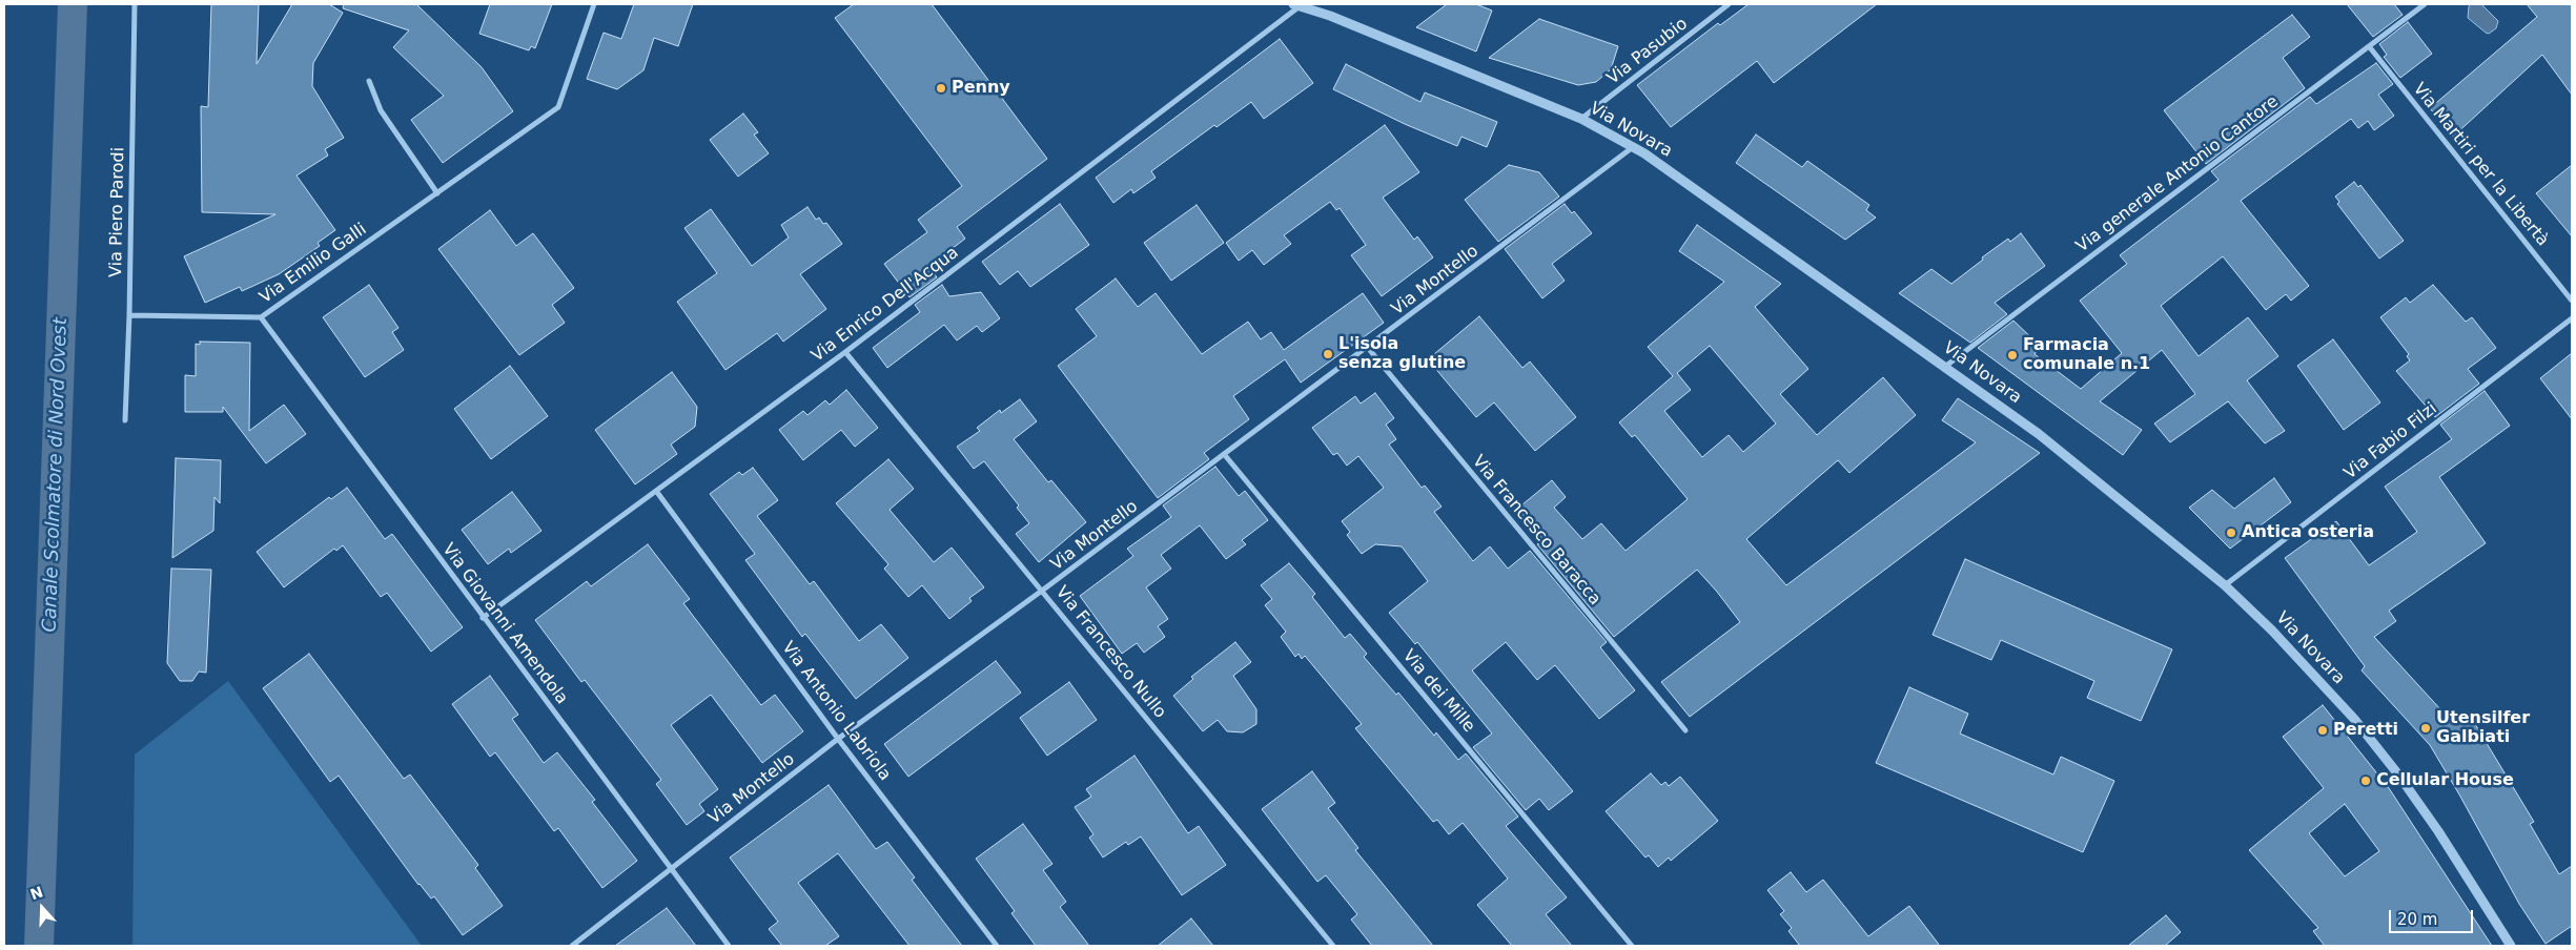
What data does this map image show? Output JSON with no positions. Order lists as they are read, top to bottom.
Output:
{
  "streets": {
    "street": [
      "Via Pasubio",
      "Via Novara",
      "Via Martiri per la Libertà",
      "Via generale Antonio Cantore",
      "Via Piero Parodi",
      "Via Emilio Galli",
      "Via Montello",
      "Via Enrico Dell'Acqua",
      "Via Fabio Filzi",
      "Via Francesco Baracca",
      "Via Giovanni Amendola",
      "Via Francesco Nullo",
      "Via dei Mille",
      "Via Antonio Labriola"
    ]
  },
  "crossings": [
    ["Via Pasubio", "Via Novara"],
    ["Via Novara", "Via generale Antonio Cantore"],
    ["Via Novara", "Via Montello"],
    ["Via Novara", "Via Enrico Dell'Acqua"],
    ["Via Novara", "Via Fabio Filzi"],
    ["Via Martiri per la Libertà", "Via generale Antonio Cantore"],
    ["Via Piero Parodi", "Via Emilio Galli"],
    ["Via Emilio Galli", "Via Giovanni Amendola"],
    ["Via Montello", "Via Francesco Baracca"],
    ["Via Montello", "Via Giovanni Amendola"],
    ["Via Montello", "Via Francesco Nullo"],
    ["Via Montello", "Via dei Mille"],
    ["Via Montello", "Via Antonio Labriola"],
    ["Via Enrico Dell'Acqua", "Via Giovanni Amendola"],
    ["Via Enrico Dell'Acqua", "Via Francesco Nullo"],
    ["Via Enrico Dell'Acqua", "Via Antonio Labriola"]
  ],
  "water": ["Canale Scolmatore di Nord Ovest"],
  "places": [
    "Penny",
    "L'isola senza glutine",
    "Farmacia comunale n.1",
    "Antica osteria",
    "Utensilfer Galbiati",
    "Peretti",
    "Cellular House"
  ],
  "scale_bar": "20 m",
  "north": "top"
}
